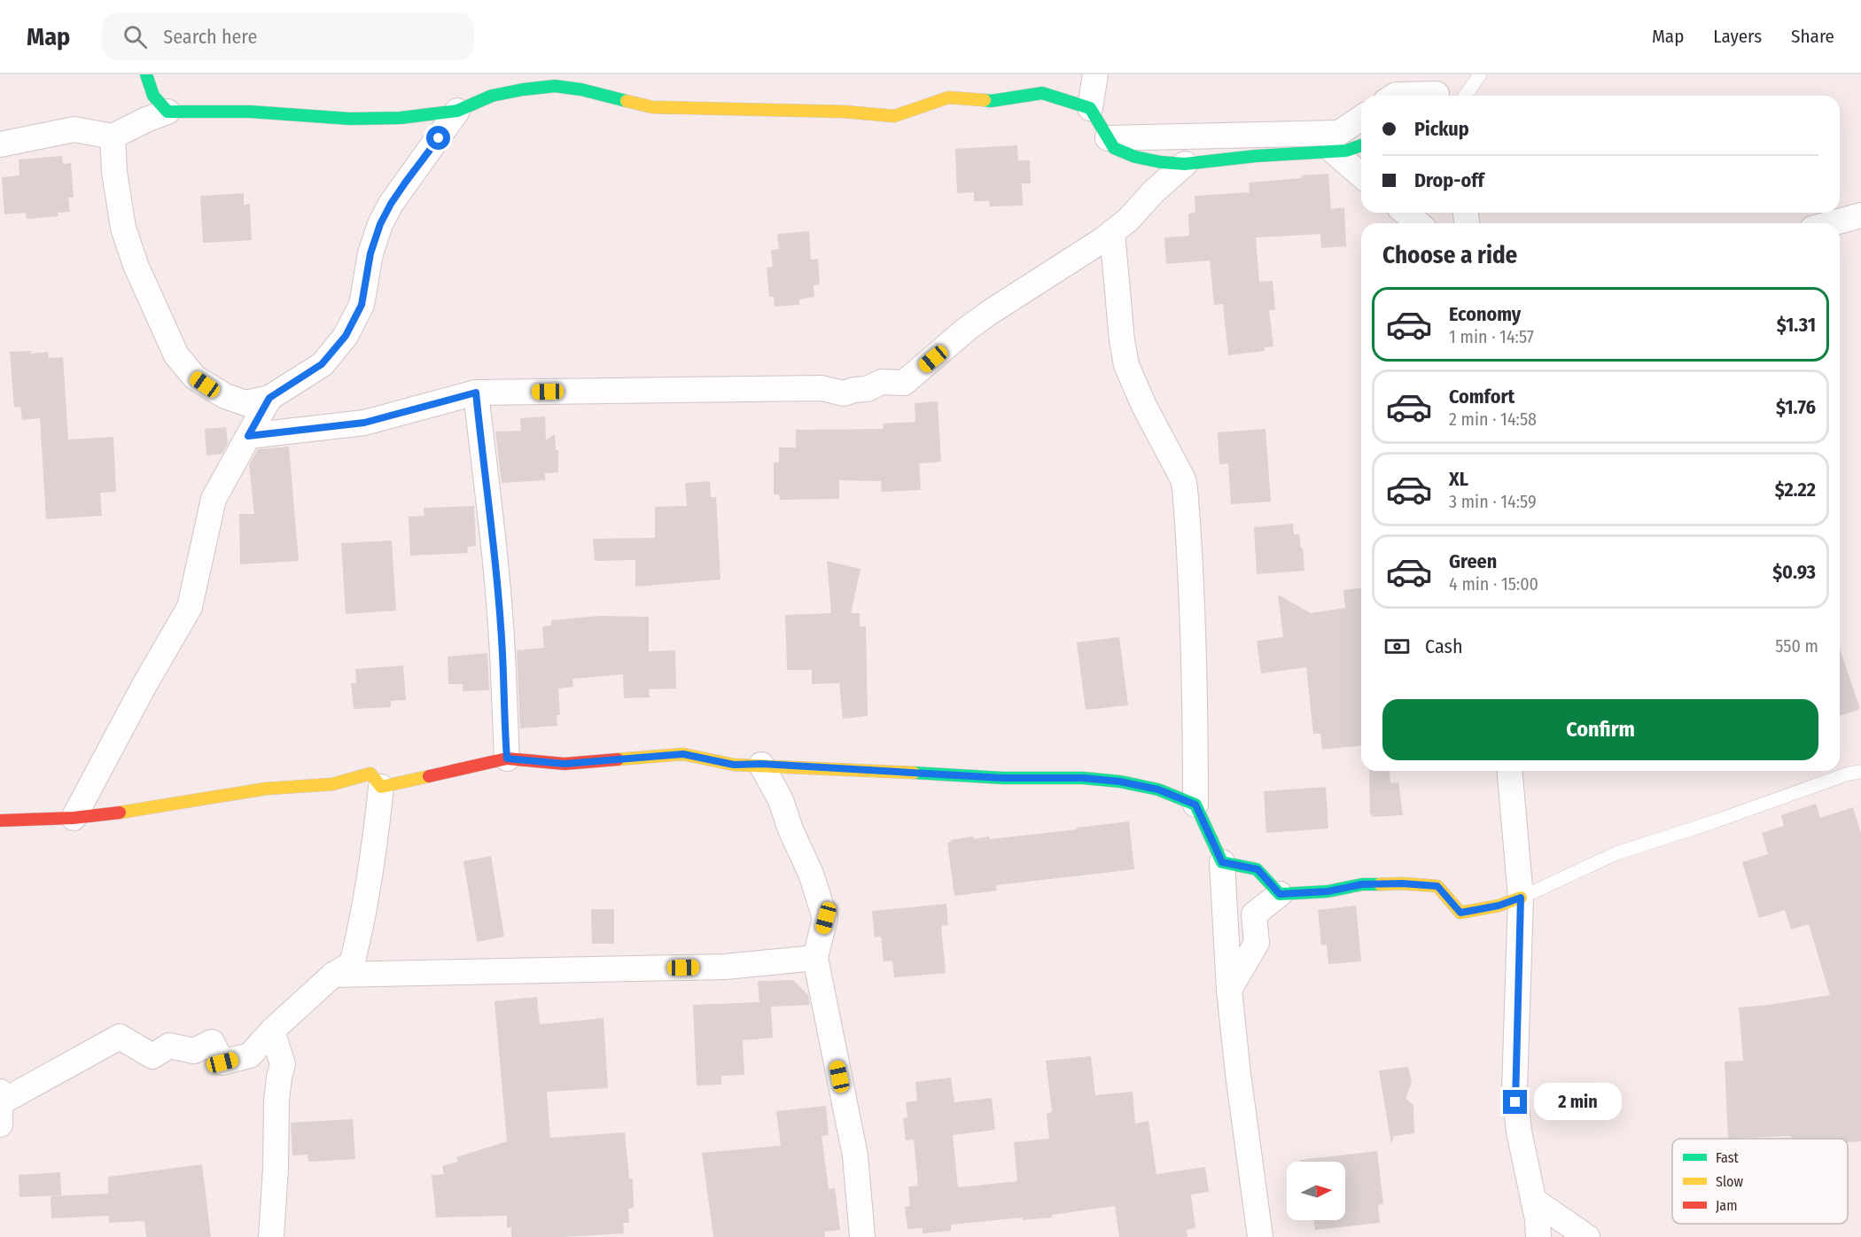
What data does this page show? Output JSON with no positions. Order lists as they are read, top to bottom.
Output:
{
  "legend": ["Fast", "Slow", "Jam"],
  "north": "right",
  "page": {
    "header": "Map",
    "search": "Search here",
    "nav": ["Map", "Layers", "Share"],
    "banner": ["Pickup", "Drop-off"],
    "heading": "Choose a ride",
    "list": [
      {
        "name": "Economy",
        "note": "1 min · 14:57",
        "value": "$1.31"
      },
      {
        "name": "Comfort",
        "note": "2 min · 14:58",
        "value": "$1.76"
      },
      {
        "name": "XL",
        "note": "3 min · 14:59",
        "value": "$2.22"
      },
      {
        "name": "Green",
        "note": "4 min · 15:00",
        "value": "$0.93"
      }
    ],
    "pay": ["Cash", "550 m"],
    "buttons": "Confirm",
    "bubble": "2 min"
  }
}
